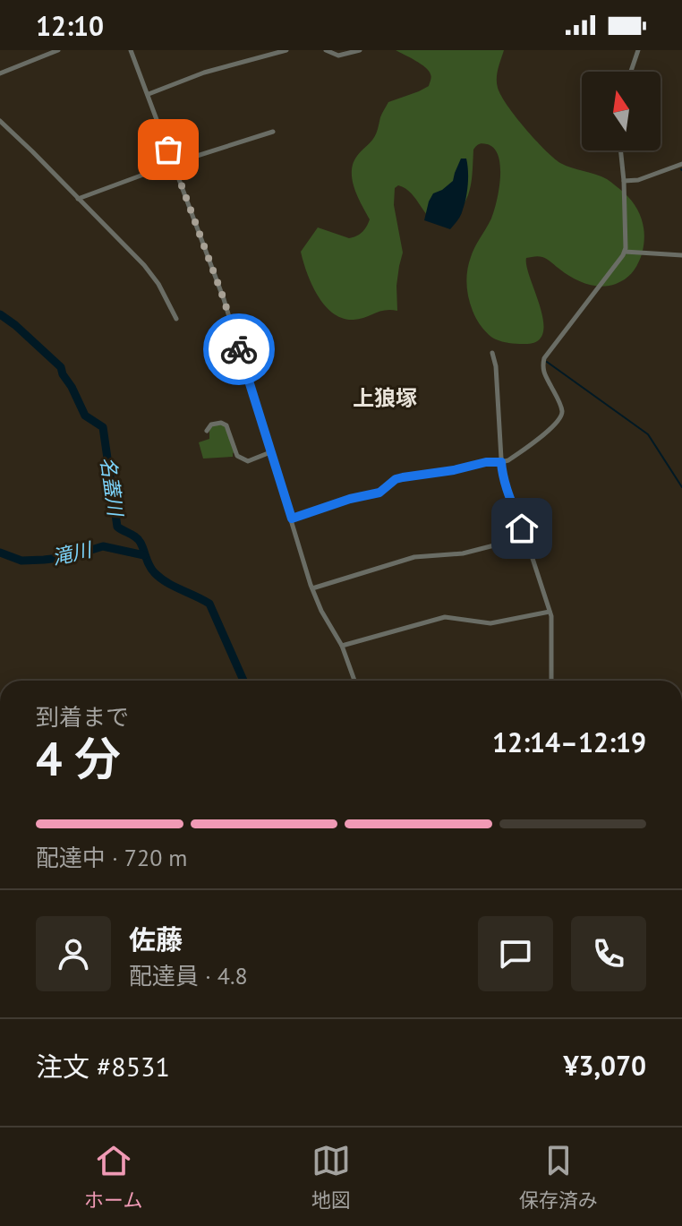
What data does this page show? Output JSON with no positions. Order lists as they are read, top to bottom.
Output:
{
  "districts": ["上狼塚"],
  "water": ["名蓋川", "滝川"],
  "north": "top",
  "page": {
    "status": "12:10",
    "heading": ["4 分", "到着まで", "12:14–12:19"],
    "panel": [
      "佐藤",
      "配達員 · 4.8",
      "注文 #8531",
      "¥3,070"
    ],
    "bar": "配達中 · 720 m",
    "tabs": ["ホーム", "地図", "保存済み"]
  }
}
